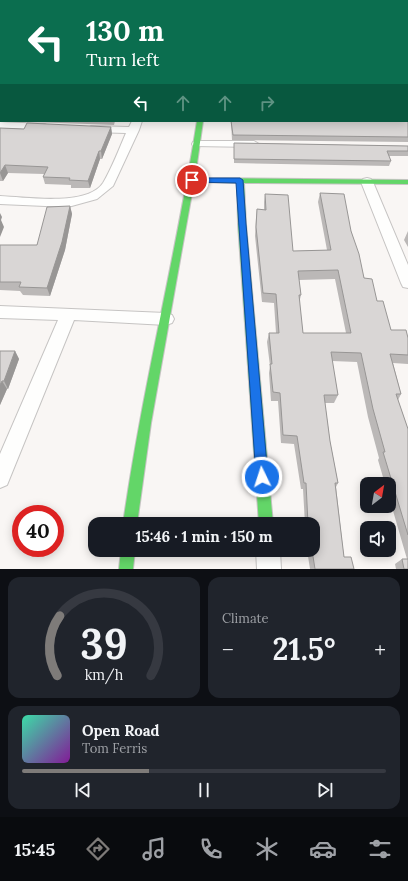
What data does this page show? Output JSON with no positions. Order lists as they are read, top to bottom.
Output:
{
  "north": "top right",
  "page": {
    "turn": ["130 m", "Turn left"],
    "limit": "40",
    "trip": "15:46 · 1 min · 150 m",
    "tile": "Climate",
    "heat": ["−", "21.5°", "+"],
    "song": ["Open Road", "Tom Ferris"],
    "tabs": "15:45",
    "gauge": ["39", "km/h"]
  }
}
